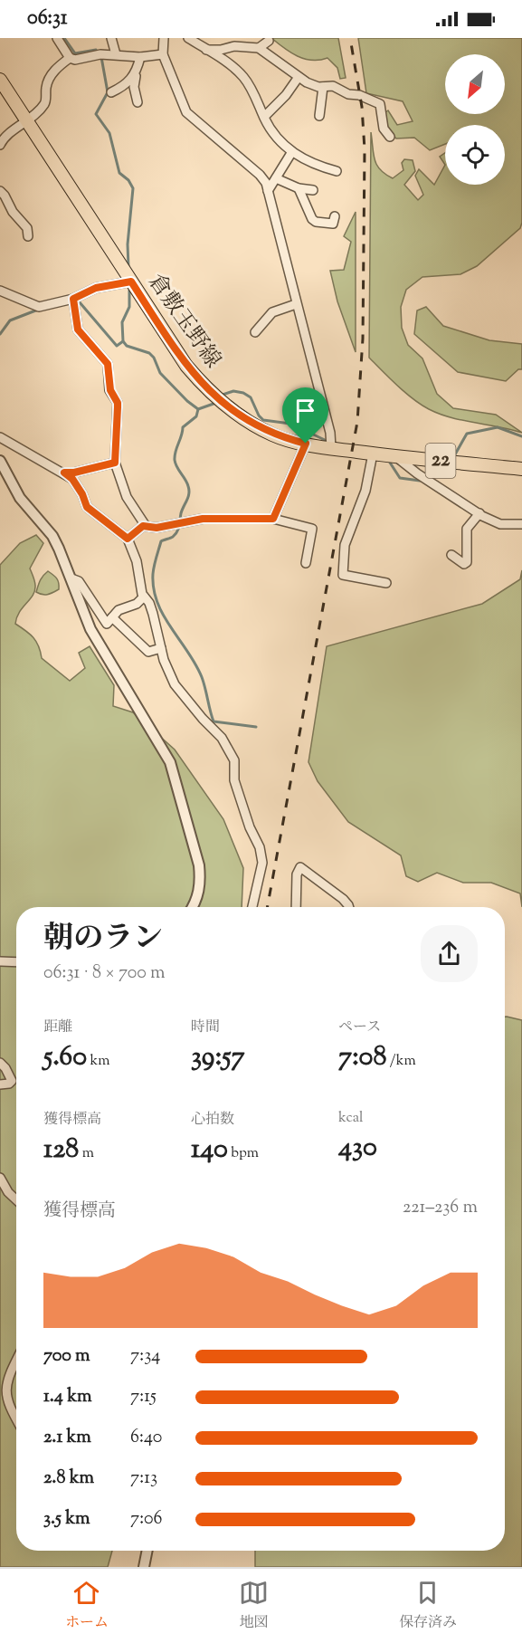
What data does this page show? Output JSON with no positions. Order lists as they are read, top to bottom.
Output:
{
  "streets": {
    "main road": ["倉敷玉野線", "22"]
  },
  "north": "bottom left",
  "page": {
    "status": "06:31",
    "heading": ["朝のラン", "06:31 · 8 × 700 m"],
    "stats": [
      ["距離", "5.60 km"],
      ["時間", "39:57"],
      ["ペース", "7:08 /km"],
      ["獲得標高", "128 m"],
      ["心拍数", "140 bpm"],
      ["kcal", "430"]
    ],
    "chart": ["獲得標高", "221–236 m"],
    "list": [
      {
        "name": "700 m",
        "note": "7:34"
      },
      {
        "name": "1.4 km",
        "note": "7:15"
      },
      {
        "name": "2.1 km",
        "note": "6:40"
      },
      {
        "name": "2.8 km",
        "note": "7:13"
      },
      {
        "name": "3.5 km",
        "note": "7:06"
      }
    ],
    "tabs": ["ホーム", "地図", "保存済み"]
  }
}
